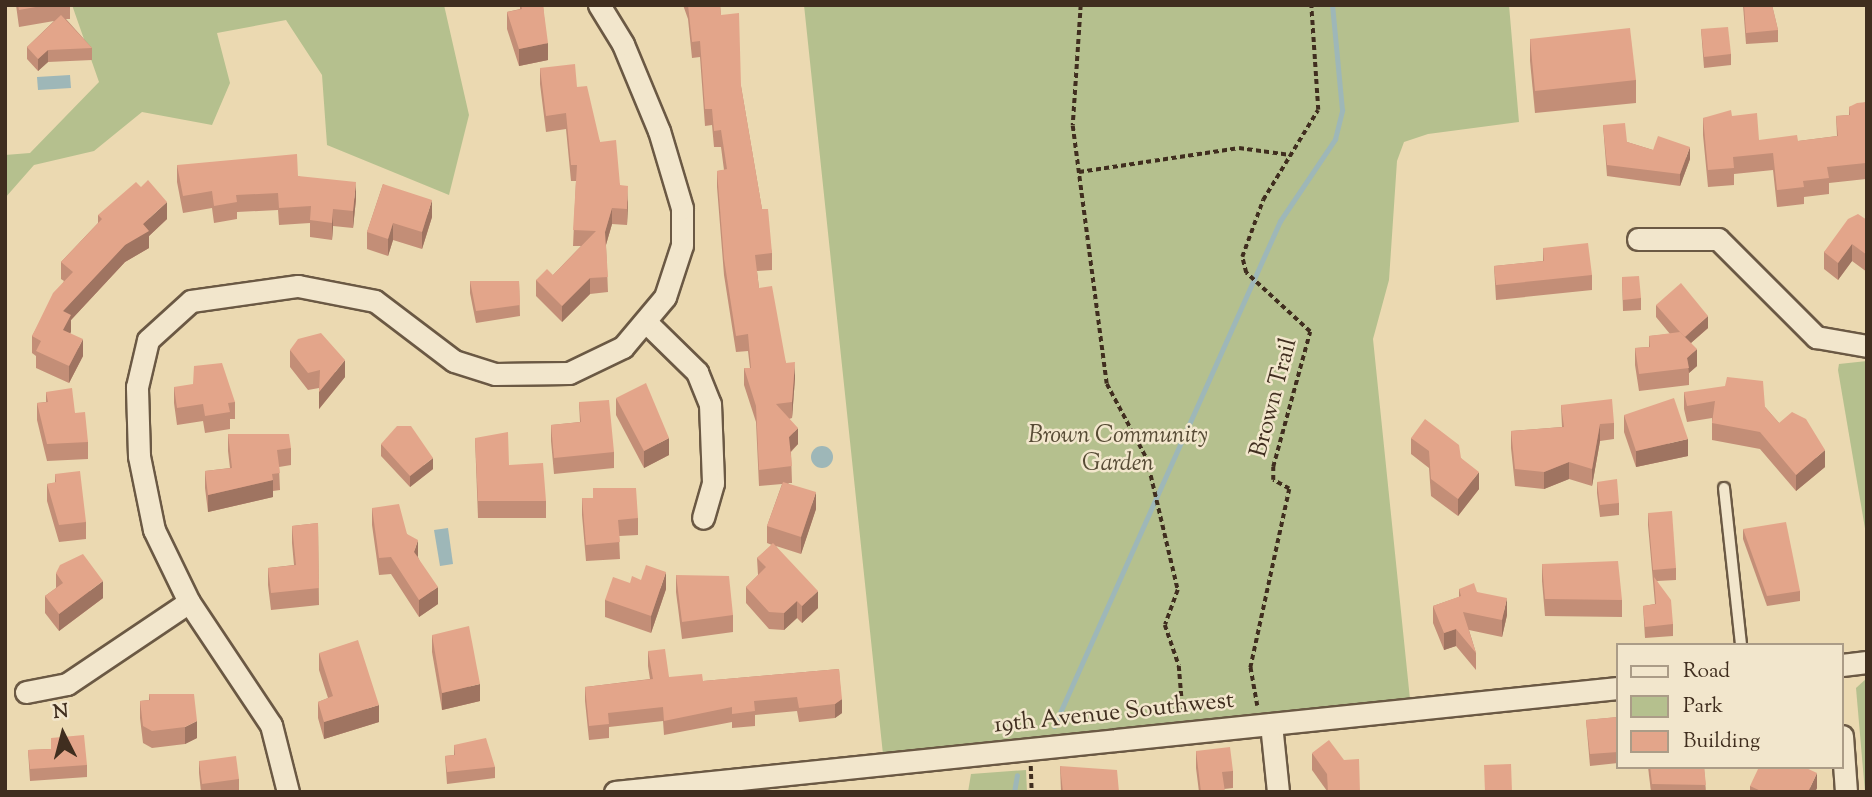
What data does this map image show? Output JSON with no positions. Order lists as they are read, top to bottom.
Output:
{
  "streets": {
    "street": ["19th Avenue Southwest"],
    "path": ["Brown Trail"]
  },
  "crossings": [
    ["Brown Trail", "19th Avenue Southwest"]
  ],
  "parks": ["Brown Community Garden"],
  "legend": ["Road", "Park", "Building"],
  "north": "top"
}
